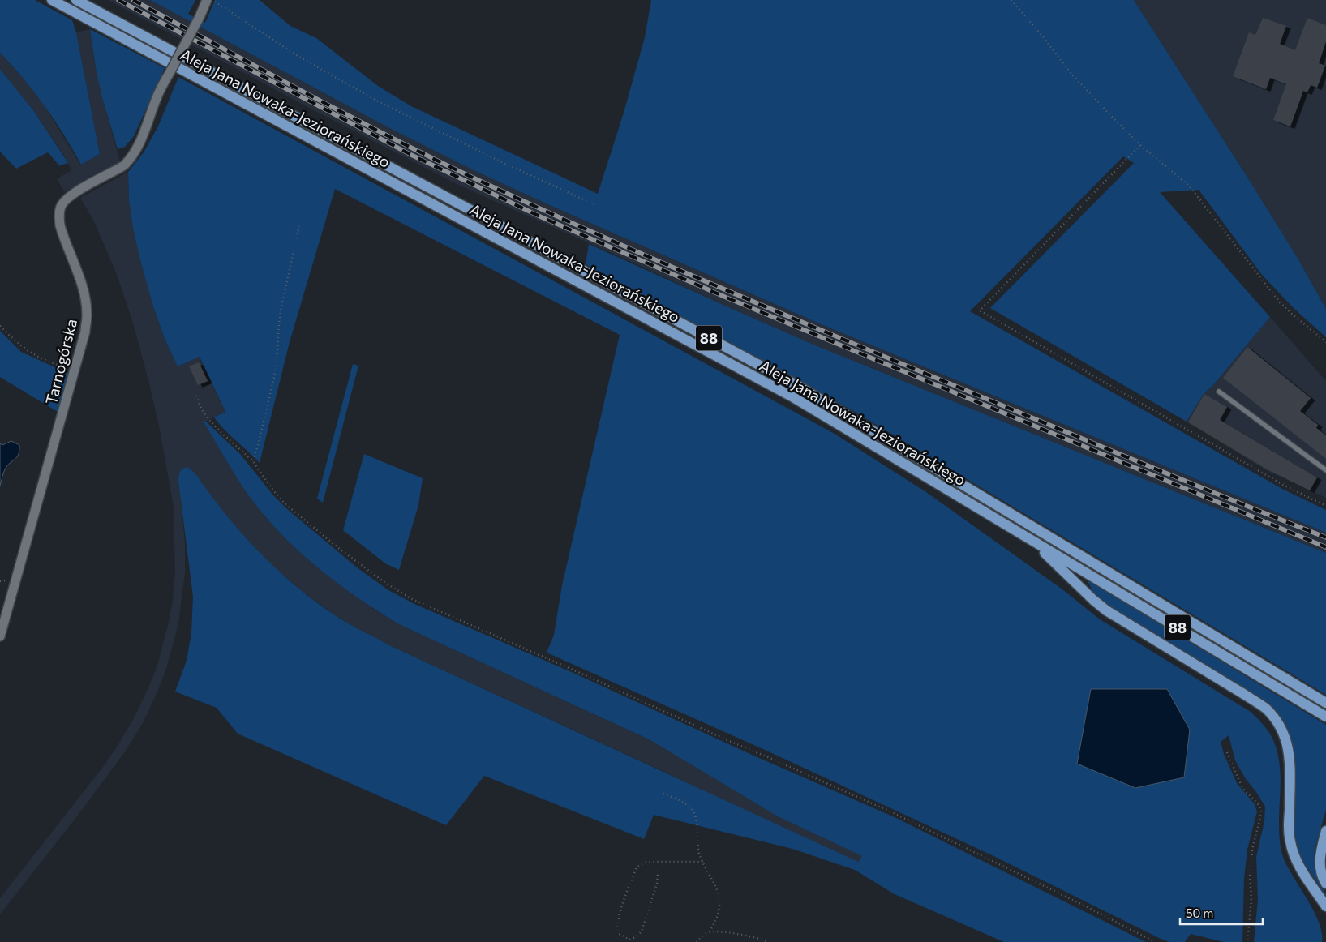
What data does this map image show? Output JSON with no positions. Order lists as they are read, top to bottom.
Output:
{
  "streets": {
    "main road": ["Aleja Jana Nowaka-Jeziorańskiego", "88"],
    "street": ["Tarnogórska"]
  },
  "scale_bar": "50 m"
}
